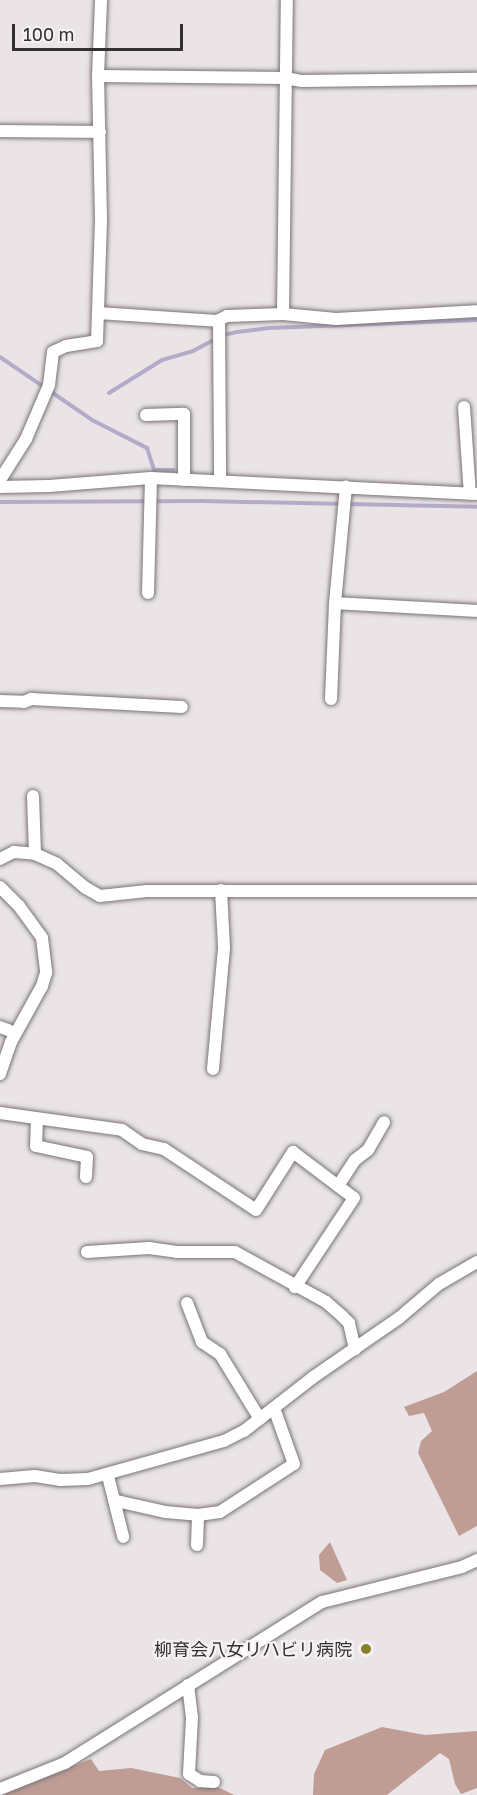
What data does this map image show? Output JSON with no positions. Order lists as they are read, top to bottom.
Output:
{
  "places": ["柳育会八女リハビリ病院"],
  "scale_bar": "100 m"
}
